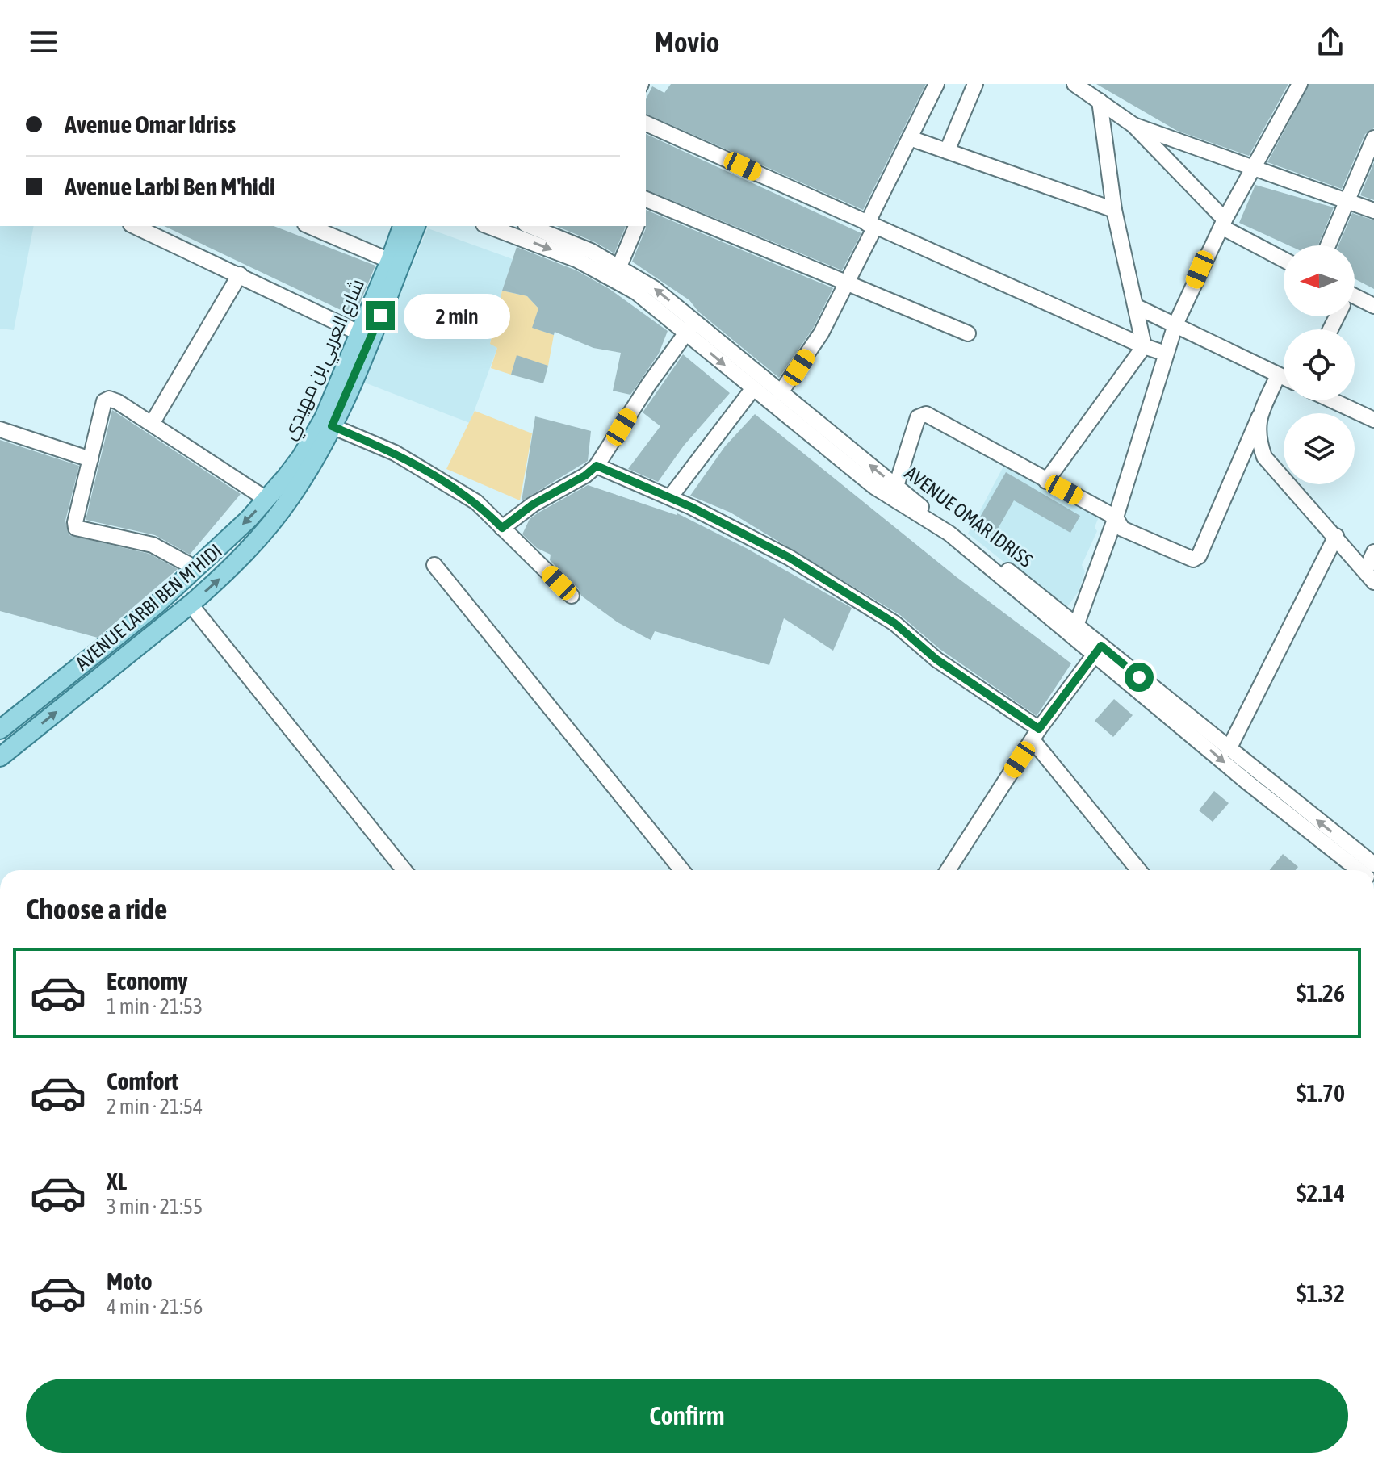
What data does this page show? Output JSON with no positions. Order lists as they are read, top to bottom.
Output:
{
  "streets": {
    "main road": ["شارع العربي بن مهيدي", "AVENUE LARBI BEN M'HIDI"],
    "street": ["AVENUE OMAR IDRISS"]
  },
  "one_way": ["AVENUE LARBI BEN M'HIDI"],
  "north": "left",
  "page": {
    "header": "Movio",
    "banner": ["Avenue Omar Idriss", "Avenue Larbi Ben M'hidi"],
    "bubble": "2 min",
    "heading": "Choose a ride",
    "list": [
      {
        "name": "Economy",
        "note": "1 min · 21:53",
        "value": "$1.26"
      },
      {
        "name": "Comfort",
        "note": "2 min · 21:54",
        "value": "$1.70"
      },
      {
        "name": "XL",
        "note": "3 min · 21:55",
        "value": "$2.14"
      },
      {
        "name": "Moto",
        "note": "4 min · 21:56",
        "value": "$1.32"
      }
    ],
    "buttons": "Confirm"
  }
}
